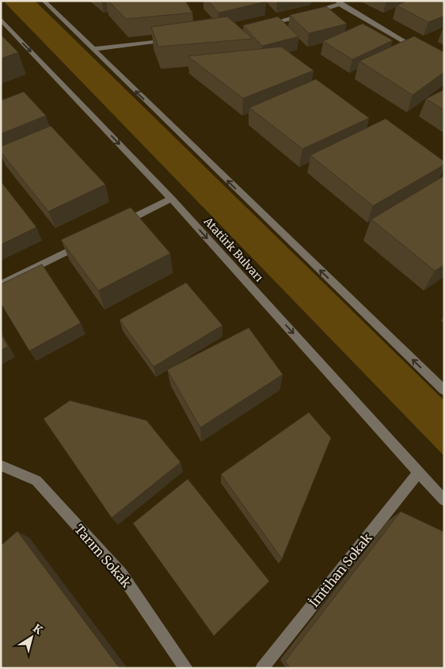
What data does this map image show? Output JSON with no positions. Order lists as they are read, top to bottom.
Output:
{
  "streets": {
    "street": ["Atatürk Bulvarı", "Tarım Sokak", "İmtihan Sokak"]
  },
  "crossings": [
    ["Atatürk Bulvarı", "İmtihan Sokak"]
  ],
  "north": "top right"
}
